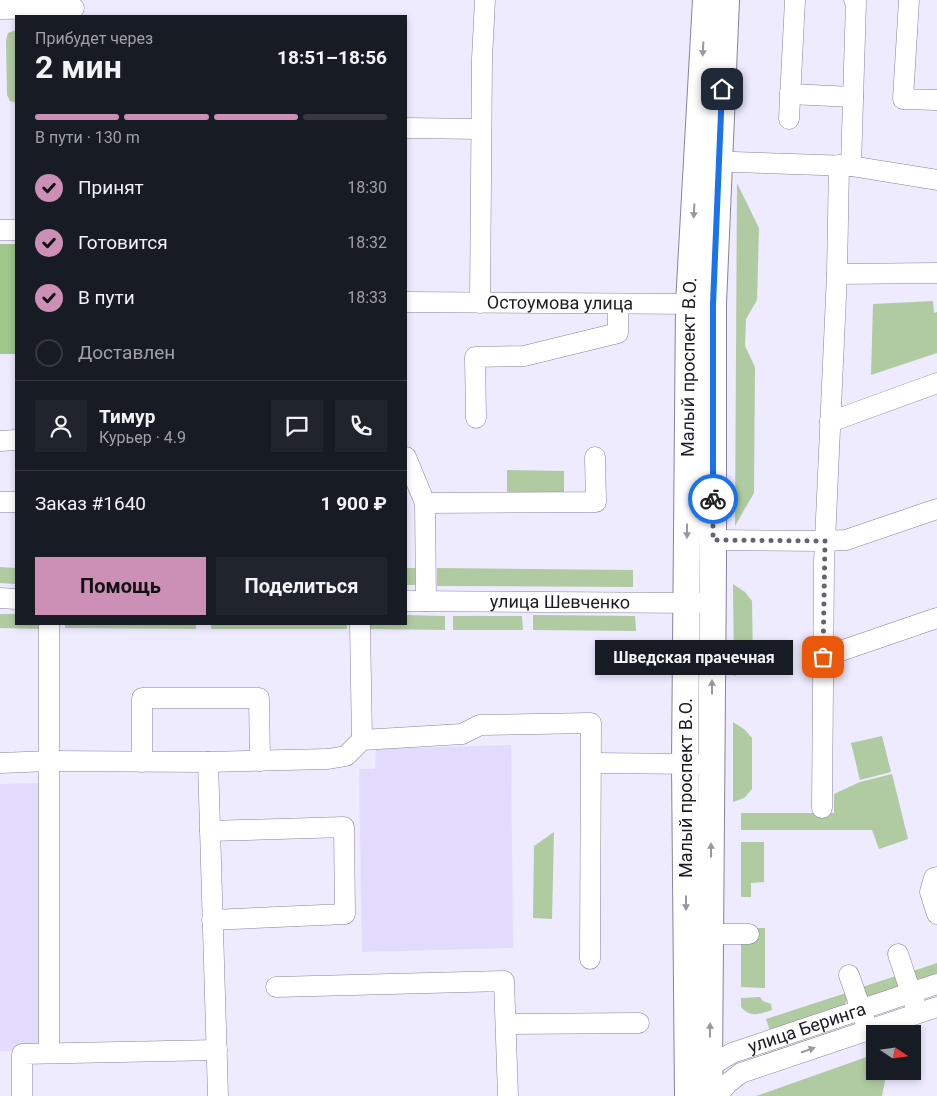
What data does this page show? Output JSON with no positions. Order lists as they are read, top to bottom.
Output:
{
  "streets": {
    "main road": ["Малый проспект В.О."],
    "street": ["Остоумова улица", "улица Шевченко", "улица Беринга"]
  },
  "crossings": [
    ["Остоумова улица", "Малый проспект В.О."],
    ["Малый проспект В.О.", "улица Шевченко"],
    ["Малый проспект В.О.", "улица Беринга"]
  ],
  "places": ["Шведская прачечная"],
  "north": "right",
  "page": {
    "heading": ["2 мин", "Прибудет через", "18:51–18:56"],
    "panel": [
      "Тимур",
      "Курьер · 4.9",
      "Заказ #1640",
      "1 900 ₽"
    ],
    "bar": "В пути · 130 m",
    "list": [
      ["Принят", "18:30"],
      ["Готовится", "18:32"],
      ["В пути", "18:33"],
      "Доставлен"
    ],
    "buttons": ["Помощь", "Поделиться"],
    "bubble": "Шведская прачечная"
  }
}
